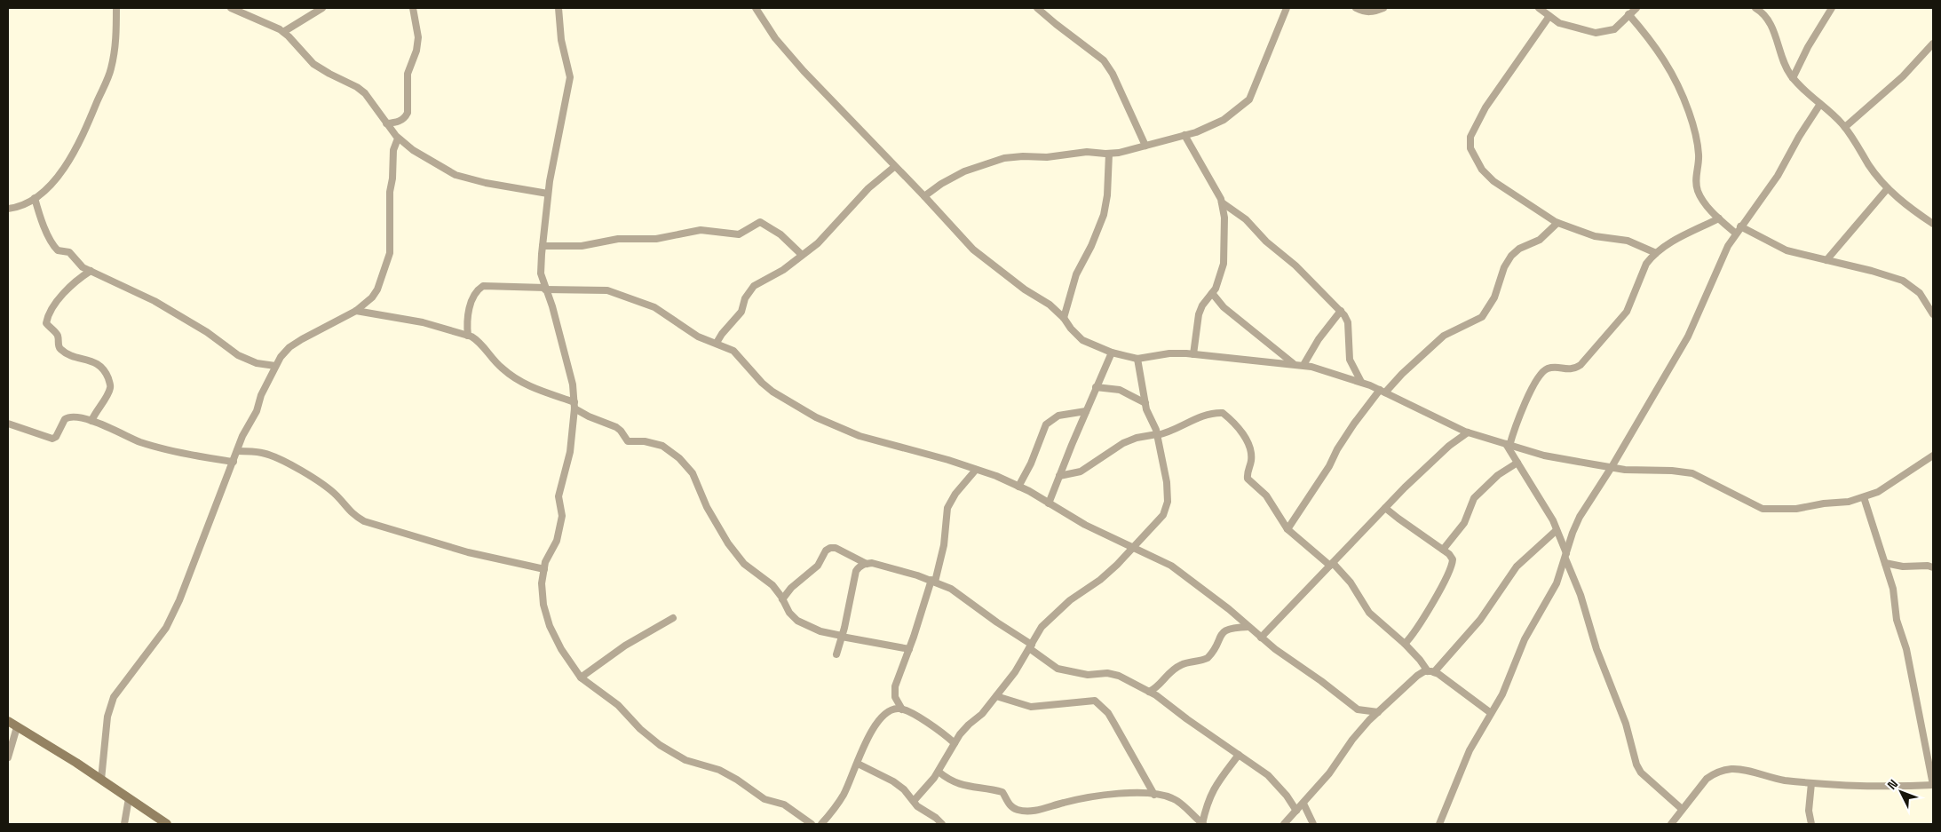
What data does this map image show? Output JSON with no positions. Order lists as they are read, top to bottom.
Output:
{
  "north": "top left"
}
